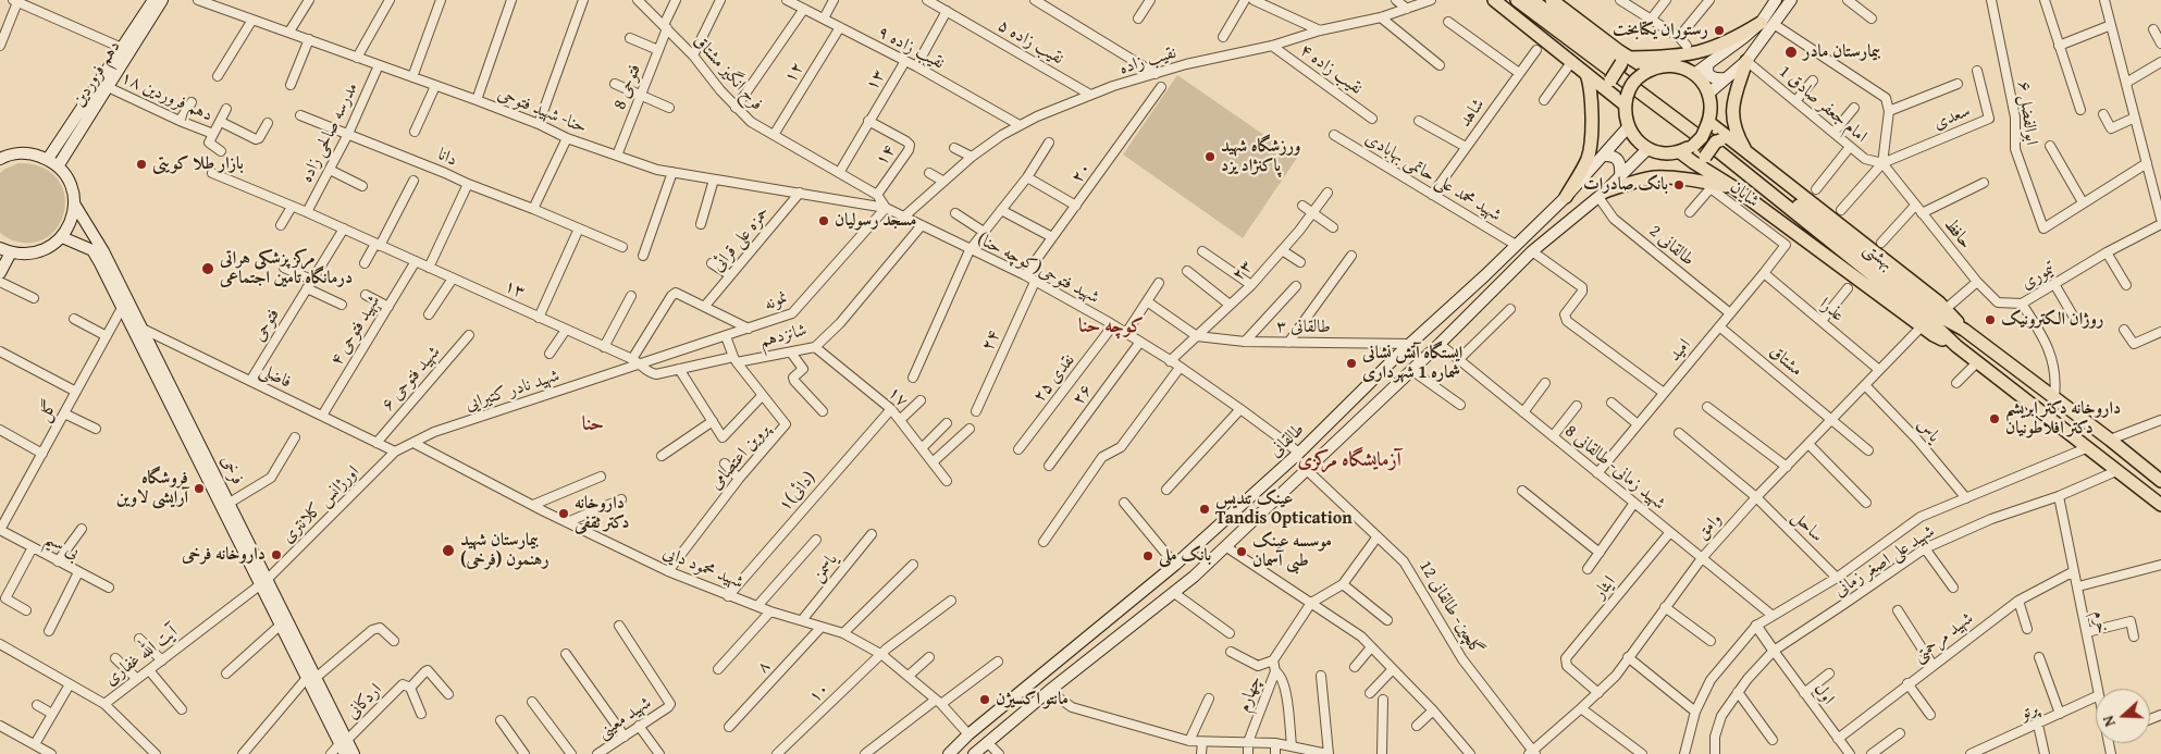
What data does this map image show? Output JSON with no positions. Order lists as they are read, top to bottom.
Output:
{
  "streets": {
    "main road": [
      "دهم فروردین",
      "بهشتی",
      "طالقانی",
      "فرخی"
    ],
    "street": [
      "نقیب زاده ۵",
      "نقیب زاده ۹",
      "نقیب زاده",
      "نقیب زاده ۴",
      "فرح انگیز مشتاق",
      "۱۲",
      "۱۳",
      "فتوحی 8",
      "دهم فروردین ۱۸",
      "امام جعفر صادق 1",
      "حنا- شهید فتوحی",
      "شاهد",
      "ابوالفضل ۶",
      "سعدی",
      "مدرسه صالحی زاده",
      "۱۴",
      "دانا",
      "۲۰",
      "شهید محمد علی حاتمی بهابادی",
      "شایان",
      "حافظ",
      "حمزه علی قرائی",
      "طالقانی 2",
      "(کوچه حنا)شهید فتوحی",
      "۲۳",
      "تیموری",
      "نمونه",
      "عذرا",
      "فتوحی",
      "طالقانی ۳",
      "شهید فتوحی ۴",
      "شانزدهم",
      "۲۴",
      "امید",
      "مشتاق",
      "فاضلی",
      "شهید فتوحی ۶",
      "۲۵ نقدی",
      "شهید نادر کتیرایی",
      "۲۶",
      "۱۷",
      "گل",
      "یاس",
      "پروین اعتصامی",
      "شهید زمانی- طالقانی 8",
      "۱(دائی)",
      "اورژانس کلانتری",
      "وامق",
      "ساحل",
      "بی سیم",
      "شهید علی اصغر زمانی",
      "شهید محمود دایی",
      "یاسمن",
      "ایثار",
      "گلچین- طالقانی 12",
      "خرم",
      "شهید مرحمتی",
      "آیت الله غفاری",
      "۸",
      "۱۰",
      "چهارم",
      "اول",
      "اردکانی",
      "پرتو",
      "شهید معینی"
    ]
  },
  "crossings": [
    ["نقیب زاده ۵", "نقیب زاده"],
    ["نقیب زاده ۹", "نقیب زاده"],
    ["نقیب زاده ۹", "۱۲"],
    ["نقیب زاده ۹", "۱۳"],
    ["نقیب زاده", "نقیب زاده ۴"],
    ["نقیب زاده", "حنا- شهید فتوحی"],
    ["نقیب زاده", "(کوچه حنا)شهید فتوحی"],
    ["فرح انگیز مشتاق", "۱۲"],
    ["فرح انگیز مشتاق", "۱۳"],
    ["فرح انگیز مشتاق", "فتوحی 8"],
    ["فرح انگیز مشتاق", "حنا- شهید فتوحی"],
    ["فرح انگیز مشتاق", "۱۴"],
    ["فرح انگیز مشتاق", "نمونه"],
    ["دهم فروردین", "دهم فروردین ۱۸"],
    ["دهم فروردین", "فرخی"],
    ["۱۳", "مدرسه صالحی زاده"],
    ["۱۳", "۱۴"],
    ["۱۳", "نمونه"],
    ["۱۳", "فتوحی"],
    ["۱۳", "شهید فتوحی ۴"],
    ["۱۳", "شانزدهم"],
    ["۱۳", "شهید نادر کتیرایی"],
    ["فتوحی 8", "حنا- شهید فتوحی"],
    ["امام جعفر صادق 1", "سعدی"],
    ["امام جعفر صادق 1", "حافظ"],
    ["حنا- شهید فتوحی", "مدرسه صالحی زاده"],
    ["حنا- شهید فتوحی", "حمزه علی قرائی"],
    ["حنا- شهید فتوحی", "(کوچه حنا)شهید فتوحی"],
    ["حنا- شهید فتوحی", "نمونه"],
    ["شاهد", "شهید محمد علی حاتمی بهابادی"],
    ["سعدی", "حافظ"],
    ["مدرسه صالحی زاده", "دانا"],
    ["۲۰", "(کوچه حنا)شهید فتوحی"],
    ["شهید محمد علی حاتمی بهابادی", "طالقانی"],
    ["شایان", "امید"],
    ["حافظ", "تیموری"],
    ["طالقانی 2", "امید"],
    ["طالقانی 2", "طالقانی"],
    ["بهشتی", "تیموری"],
    ["بهشتی", "شهید علی اصغر زمانی"],
    ["(کوچه حنا)شهید فتوحی", "۲۳"],
    ["(کوچه حنا)شهید فتوحی", "شانزدهم"],
    ["(کوچه حنا)شهید فتوحی", "۲۴"],
    ["(کوچه حنا)شهید فتوحی", "۲۵ نقدی"],
    ["(کوچه حنا)شهید فتوحی", "۲۶"],
    ["(کوچه حنا)شهید فتوحی", "طالقانی"],
    ["۲۳", "طالقانی ۳"],
    ["نمونه", "شانزدهم"],
    ["نمونه", "شهید نادر کتیرایی"],
    ["نمونه", "پروین اعتصامی"],
    ["عذرا", "امید"],
    ["عذرا", "وامق"],
    ["فتوحی", "فاضلی"],
    ["طالقانی ۳", "طالقانی"],
    ["شهید فتوحی ۴", "فاضلی"],
    ["شانزدهم", "شهید نادر کتیرایی"],
    ["شانزدهم", "۱۷"],
    ["شانزدهم", "پروین اعتصامی"],
    ["امید", "مشتاق"],
    ["امید", "شهید زمانی- طالقانی 8"],
    ["مشتاق", "وامق"],
    ["فاضلی", "شهید فتوحی ۶"],
    ["فاضلی", "شهید نادر کتیرایی"],
    ["فاضلی", "فرخی"],
    ["فاضلی", "اورژانس کلانتری"],
    ["شهید نادر کتیرایی", "اورژانس کلانتری"],
    ["شهید نادر کتیرایی", "شهید محمود دایی"],
    ["۱۷", "۱(دائی)"],
    ["گل", "فرخی"],
    ["گل", "بی سیم"],
    ["یاس", "وامق"],
    ["طالقانی", "شهید زمانی- طالقانی 8"],
    ["طالقانی", "شهید محمود دایی"],
    ["طالقانی", "گلچین- طالقانی 12"],
    ["پروین اعتصامی", "شهید محمود دایی"],
    ["شهید زمانی- طالقانی 8", "وامق"],
    ["شهید زمانی- طالقانی 8", "ایثار"],
    ["فرخی", "اورژانس کلانتری"],
    ["فرخی", "آیت الله غفاری"],
    ["فرخی", "اردکانی"],
    ["۱(دائی)", "شهید محمود دایی"],
    ["اورژانس کلانتری", "آیت الله غفاری"],
    ["وامق", "ساحل"],
    ["وامق", "ایثار"],
    ["وامق", "گلچین- طالقانی 12"],
    ["شهید علی اصغر زمانی", "خرم"],
    ["شهید علی اصغر زمانی", "اول"],
    ["شهید محمود دایی", "یاسمن"],
    ["شهید محمود دایی", "۸"],
    ["شهید محمود دایی", "۱۰"],
    ["خرم", "شهید مرحمتی"],
    ["شهید مرحمتی", "اول"]
  ],
  "districts": ["کوچه حنا", "حنا", "آزمایشگاه مرکزی"],
  "places": [
    "رستوران یکتابخت",
    "بیمارستان مادر",
    "ورزشگاه شهید پاکنژاد یزد",
    "بازار طلا کویتی",
    "بانک صادرات",
    "مسجد رسولیان",
    "مرکز پزشکی هراتی درمانگاه تامین اجتماعی",
    "روژان الکترونیک",
    "ایستگاه آتش نشانی شماره 1 شهرداری",
    "داروخانه دکتر ابریشم دکتر افلاطونیان",
    "فروشگاه آرایشی لاوین",
    "عینک تندیس Tandis Optication",
    "داروخانه دکتر ثقفی",
    "بیمارستان شهید رهنمون (فرخی)",
    "موسسه عینک طبی آسمان",
    "داروخانه فرخی",
    "بانک ملی",
    "مانتو اكسيژن"
  ],
  "north": "left"
}
